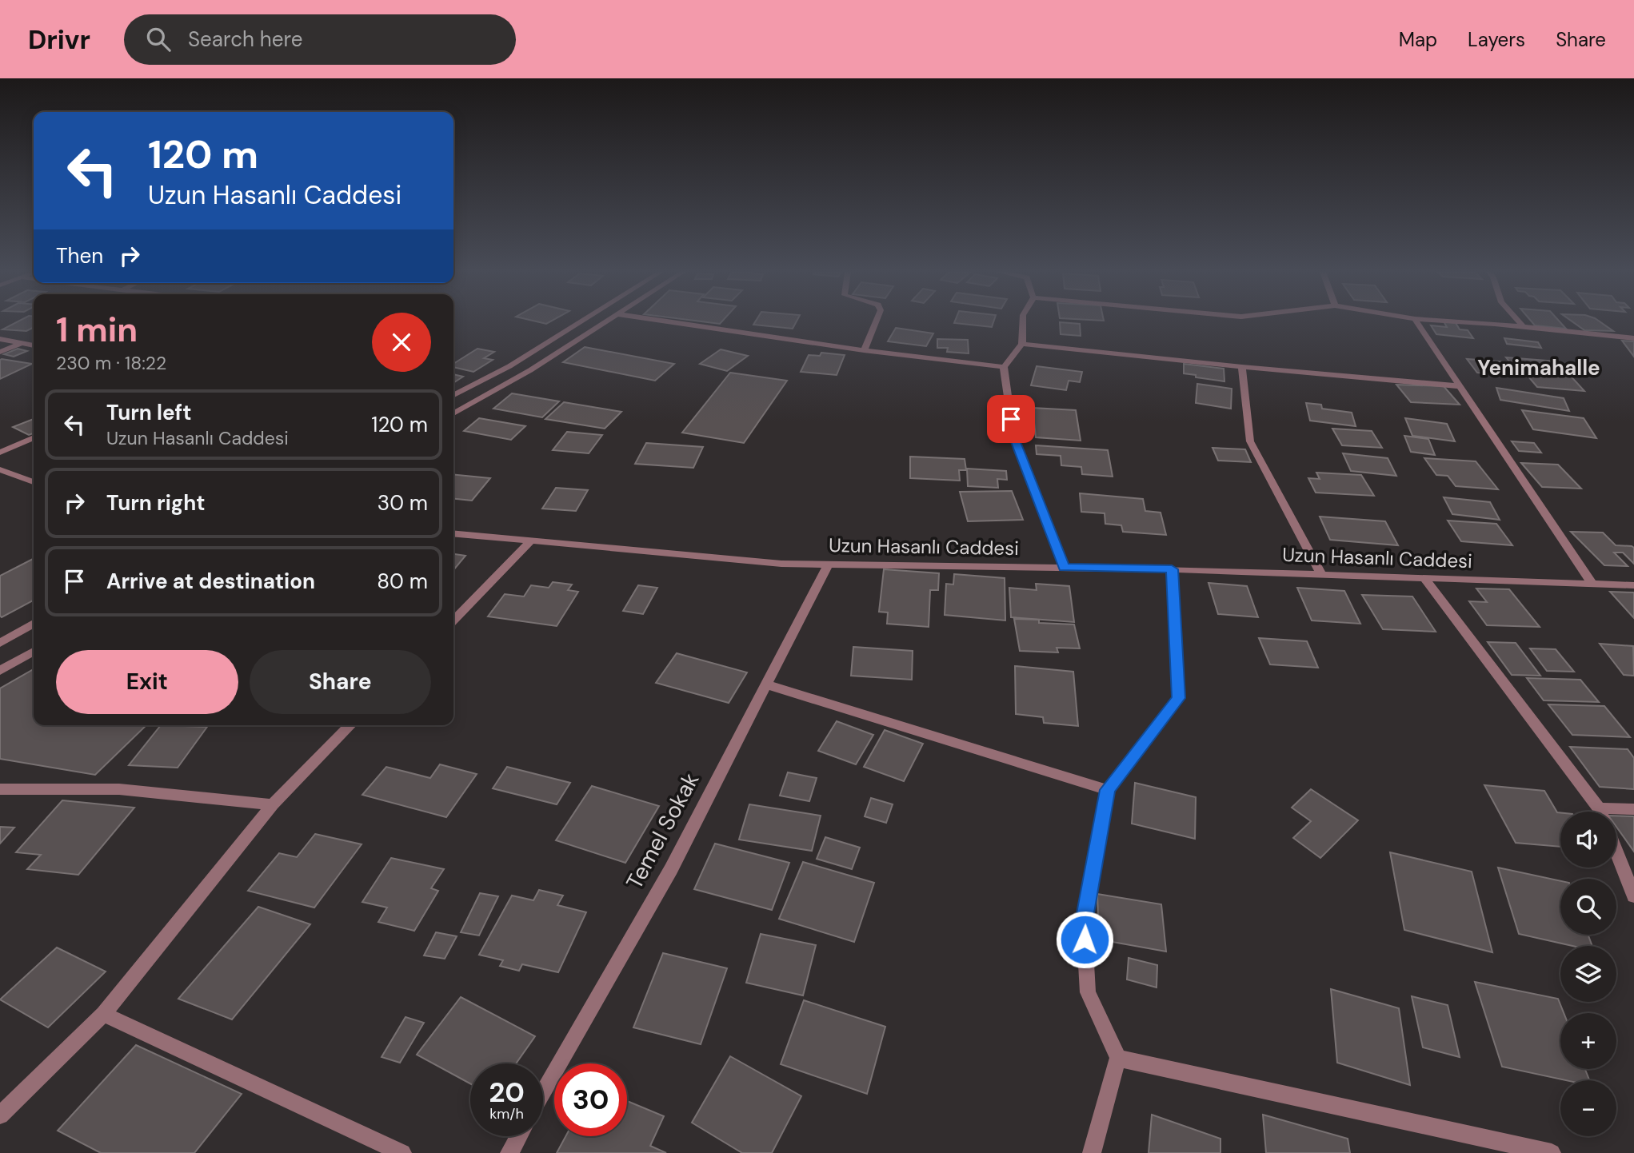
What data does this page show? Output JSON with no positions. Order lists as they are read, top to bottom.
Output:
{
  "streets": {
    "street": ["Uzun Hasanlı Caddesi", "Temel Sokak"]
  },
  "crossings": [
    ["Uzun Hasanlı Caddesi", "Temel Sokak"]
  ],
  "districts": ["Yenimahalle"],
  "page": {
    "header": "Drivr",
    "search": "Search here",
    "nav": ["Map", "Layers", "Share"],
    "turn": ["120 m", "Uzun Hasanlı Caddesi"],
    "then": "Then",
    "heading": ["1 min", "230 m · 18:22"],
    "list": [
      {
        "name": "Turn left",
        "note": "Uzun Hasanlı Caddesi",
        "value": "120 m"
      },
      {
        "name": "Turn right",
        "value": "30 m"
      },
      {
        "name": "Arrive at destination",
        "value": "80 m"
      }
    ],
    "buttons": ["Exit", "Share"],
    "map_buttons": ["+", "−"],
    "speed": "20 km/h",
    "limit": "30"
  }
}
